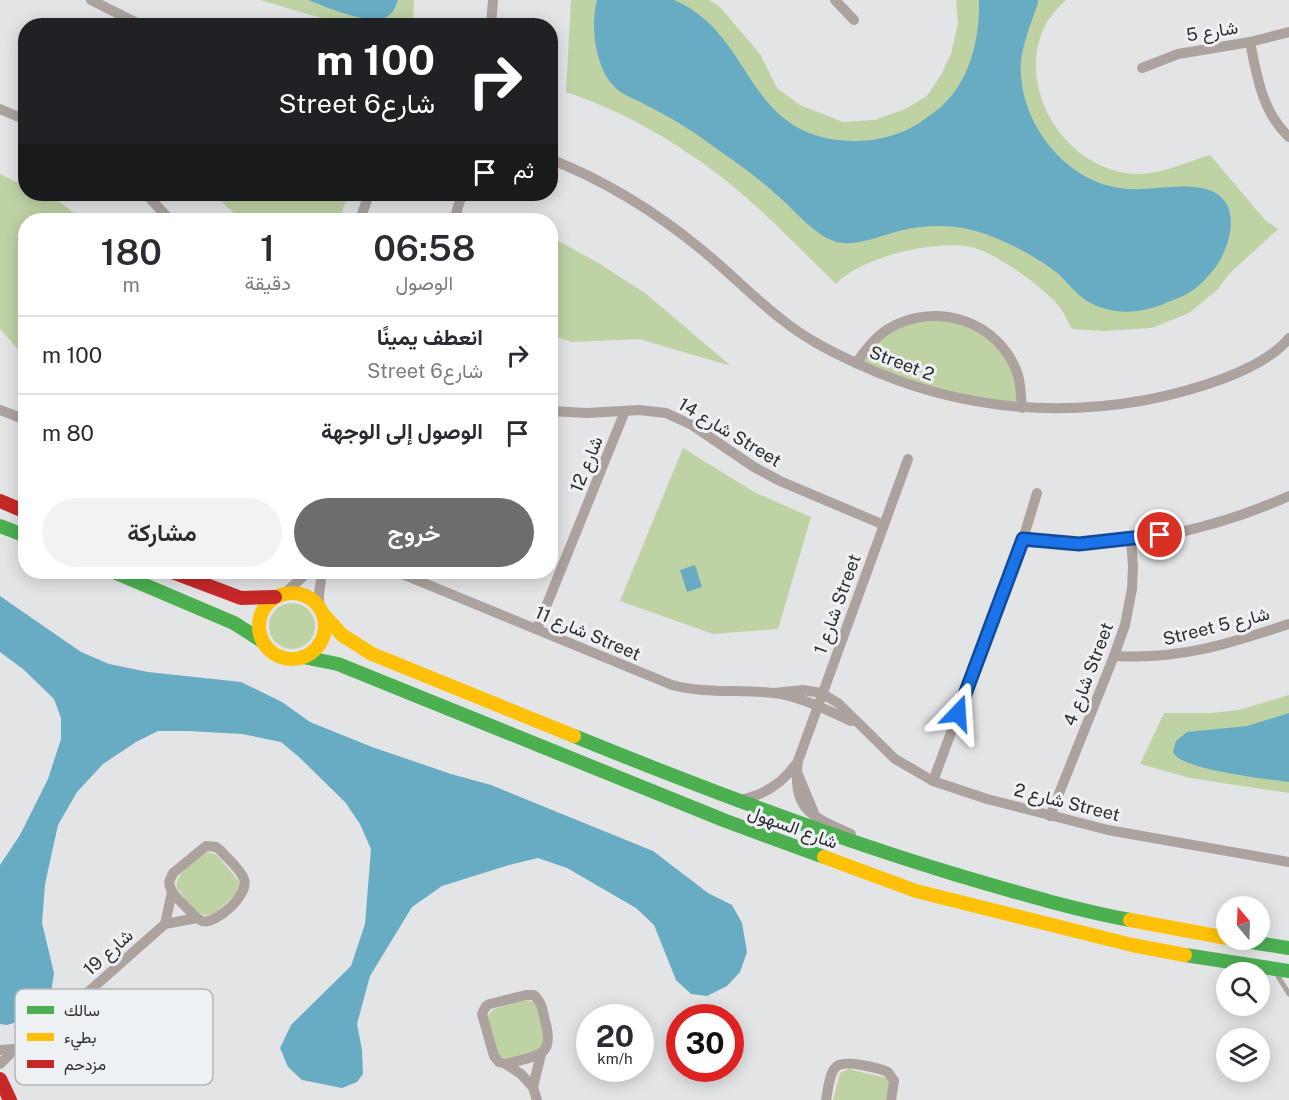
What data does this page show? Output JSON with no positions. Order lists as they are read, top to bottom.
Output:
{
  "streets": {
    "main road": ["شارع السهول"],
    "street": [
      "شارع 5",
      "Street 2",
      "شارع 14 Street",
      "شارع 12",
      "شارع 1 Street",
      "Street شارع 5",
      "شارع 11 Street",
      "شارع 4 Street",
      "شارع 2 Street",
      "شارع 19"
    ]
  },
  "crossings": [
    ["شارع 14 Street", "شارع 12"],
    ["شارع 14 Street", "شارع 1 Street"],
    ["شارع 12", "شارع 11 Street"],
    ["شارع 1 Street", "شارع 11 Street"],
    ["شارع 1 Street", "شارع 2 Street"],
    ["Street شارع 5", "شارع 4 Street"],
    ["شارع 11 Street", "شارع 2 Street"],
    ["شارع 4 Street", "شارع 2 Street"]
  ],
  "legend": ["سالك", "بطيء", "مزدحم"],
  "north": "top",
  "page": {
    "turn": ["100 m", "شارع6 Street"],
    "then": "ثم",
    "eta": [
      "06:58",
      "الوصول",
      "1",
      "دقيقة",
      "180",
      "m"
    ],
    "list": [
      {
        "name": "انعطف يمينًا",
        "note": "شارع6 Street",
        "value": "100 m"
      },
      {
        "name": "الوصول إلى الوجهة",
        "value": "80 m"
      }
    ],
    "buttons": ["خروج", "مشاركة"],
    "speed": "20 km/h",
    "limit": "30"
  }
}
